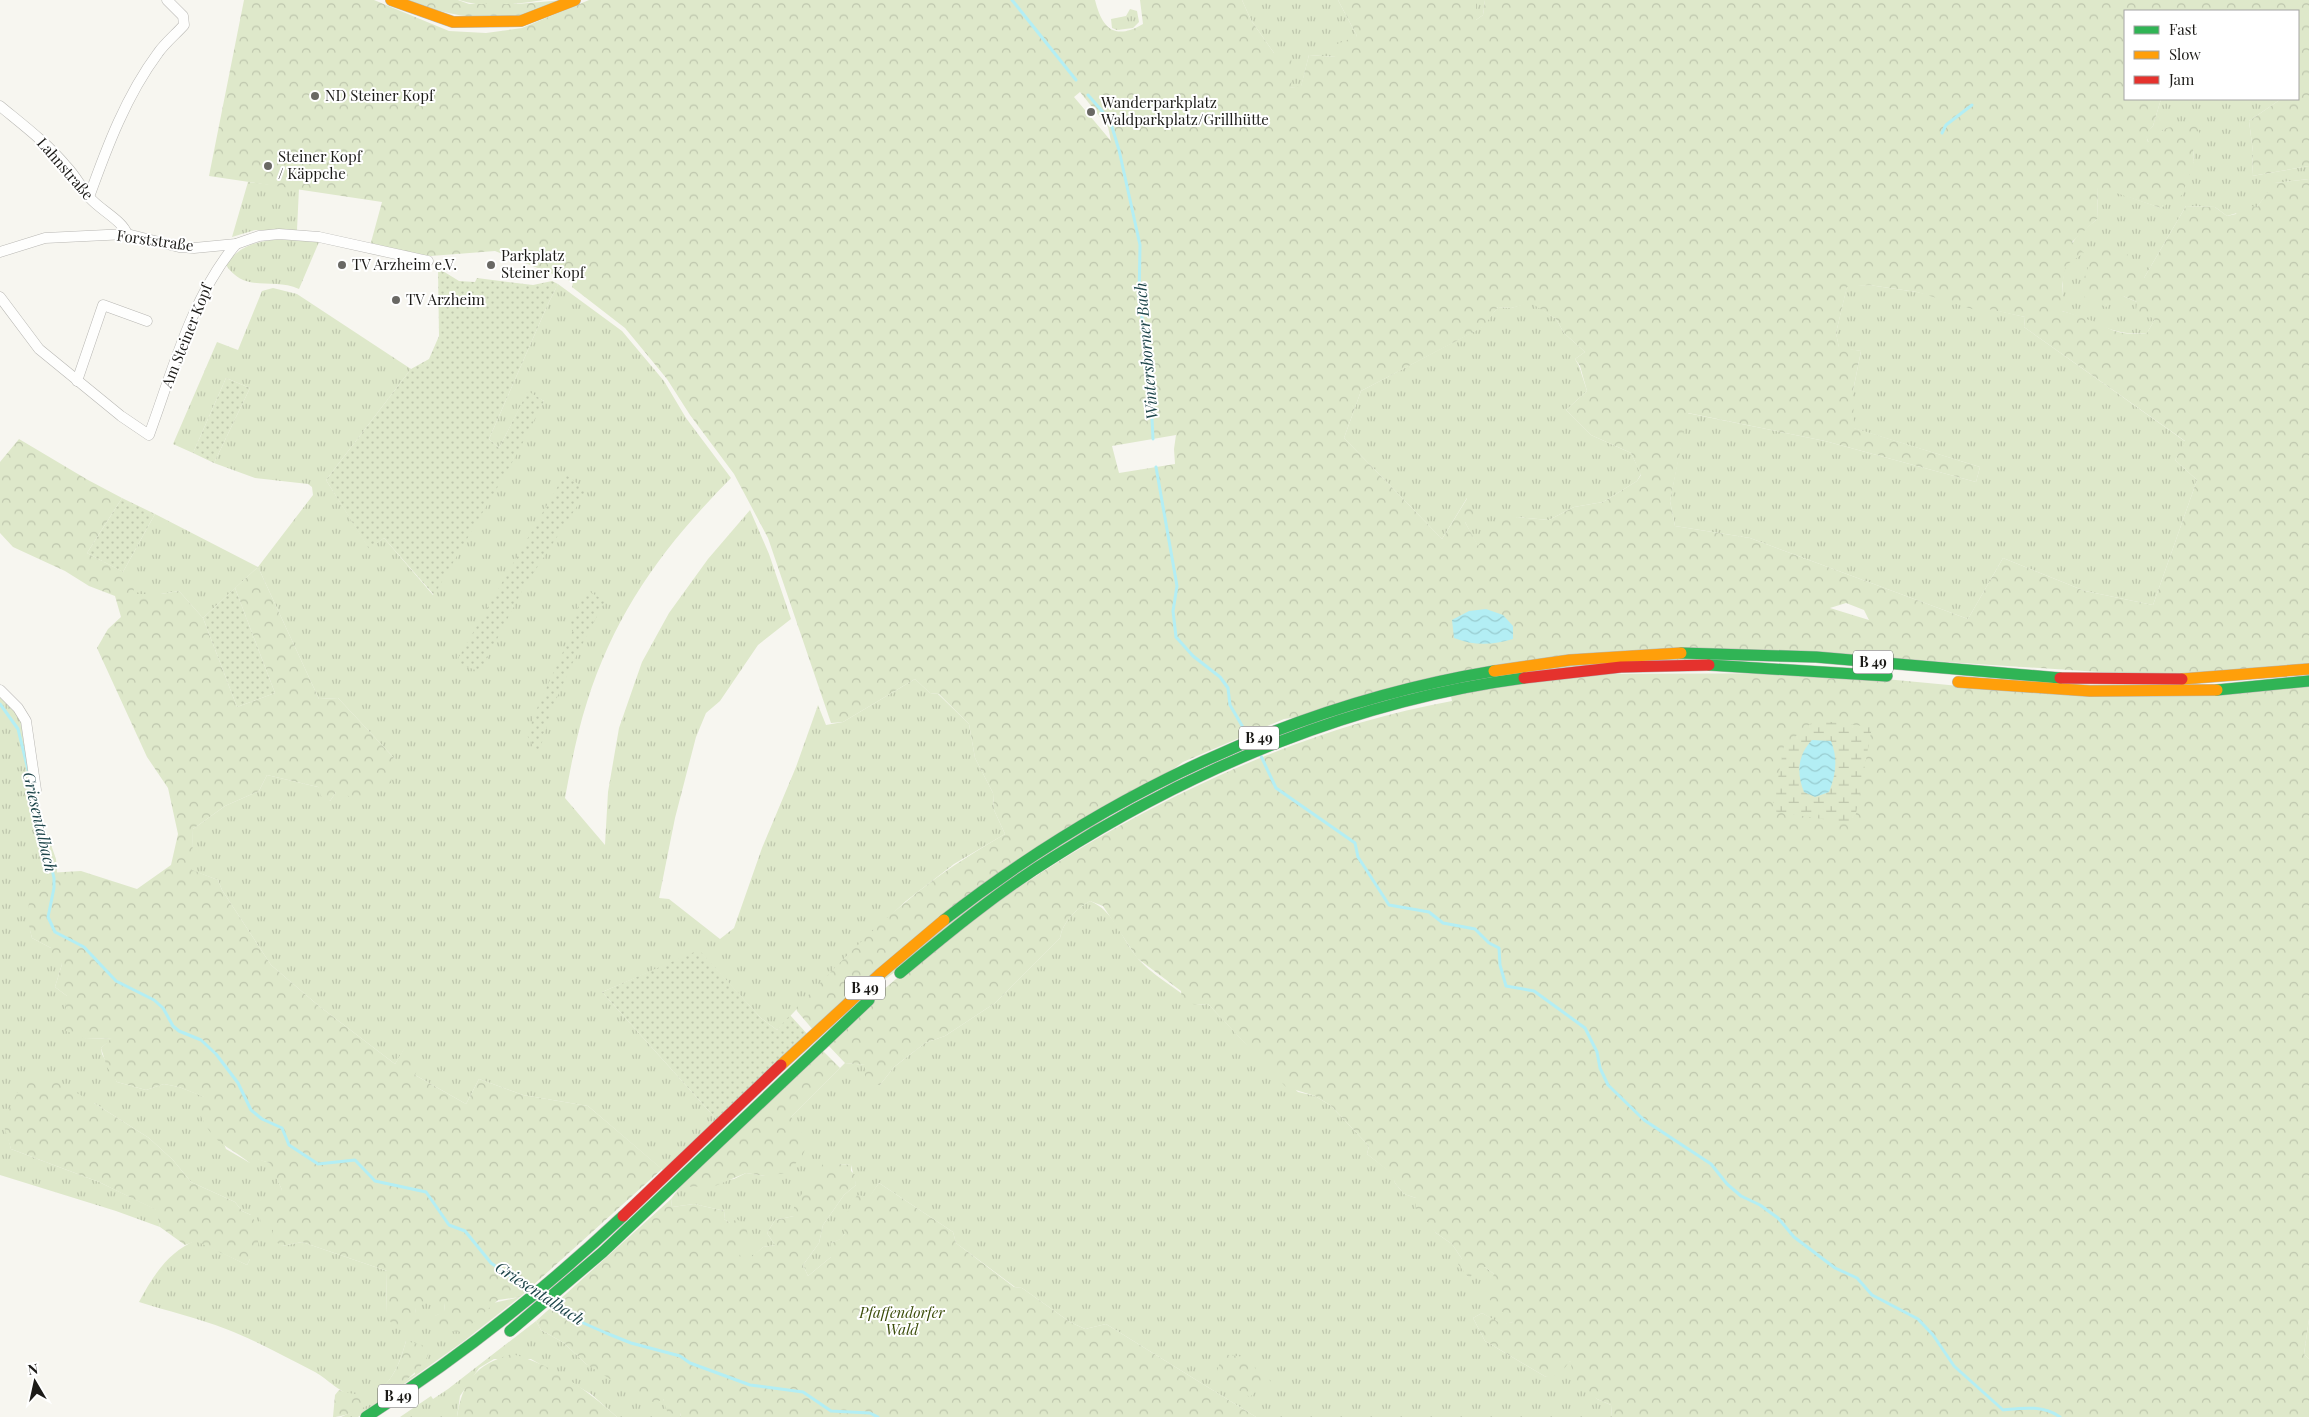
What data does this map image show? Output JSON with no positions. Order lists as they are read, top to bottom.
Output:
{
  "streets": {
    "main road": ["B 49"],
    "street": ["Lahnstraße", "Forststraße", "Am Steiner Kopf"]
  },
  "crossings": [
    ["Lahnstraße", "Forststraße"],
    ["Forststraße", "Am Steiner Kopf"]
  ],
  "water": ["Wintersborner Bach", "Griesentalbach"],
  "parks": ["Pfaffendorfer Wald"],
  "places": [
    "ND Steiner Kopf",
    "Wanderparkplatz Waldparkplatz/Grillhütte",
    "Steiner Kopf / Käppche",
    "TV Arzheim e.V.",
    "Parkplatz Steiner Kopf",
    "TV Arzheim"
  ],
  "legend": ["Fast", "Slow", "Jam"],
  "north": "top"
}
